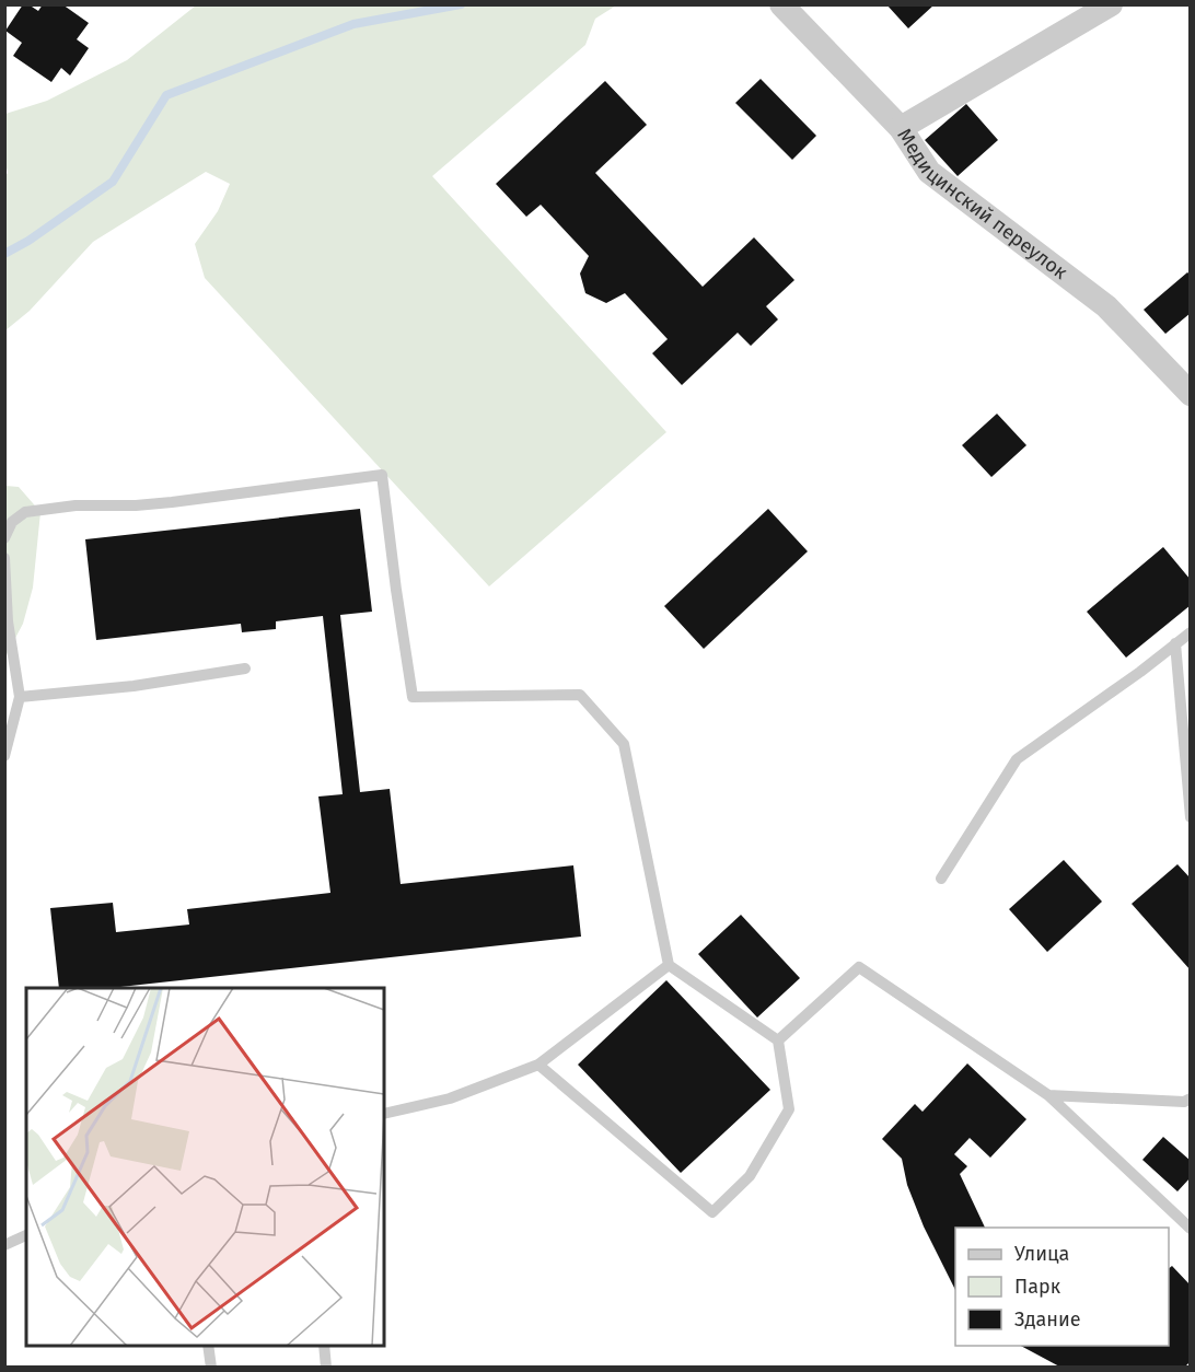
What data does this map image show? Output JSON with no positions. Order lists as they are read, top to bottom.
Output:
{
  "streets": {
    "street": ["Медицинский переулок"]
  },
  "legend": ["Улица", "Парк", "Здание"]
}
